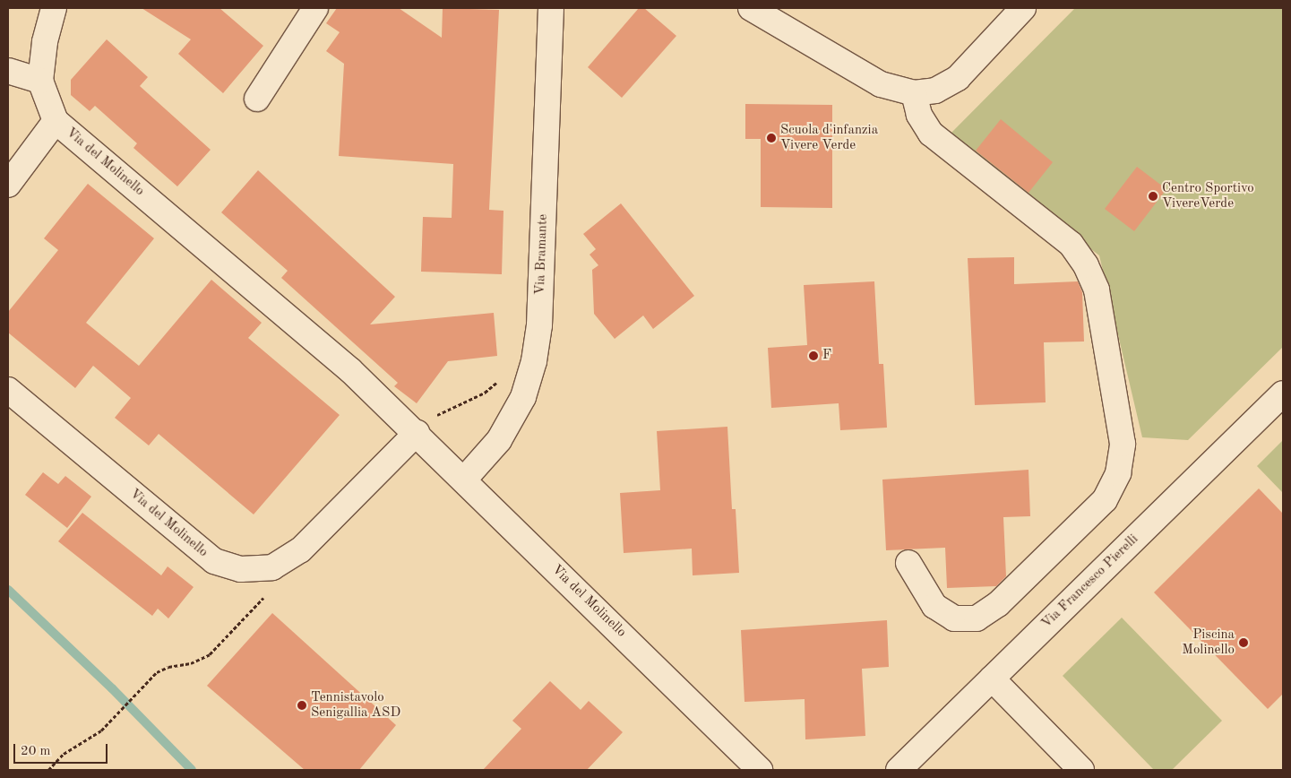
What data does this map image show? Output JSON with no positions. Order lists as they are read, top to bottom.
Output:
{
  "streets": {
    "street": ["Via del Molinello", "Via Bramante", "Via Francesco Pierelli"]
  },
  "crossings": [
    ["Via del Molinello", "Via Bramante"]
  ],
  "places": [
    "Scuola d'infanzia Vivere Verde",
    "Centro Sportivo VivereVerde",
    "F",
    "Piscina Molinello",
    "Tennistavolo Senigallia ASD"
  ],
  "scale_bar": "20 m"
}
